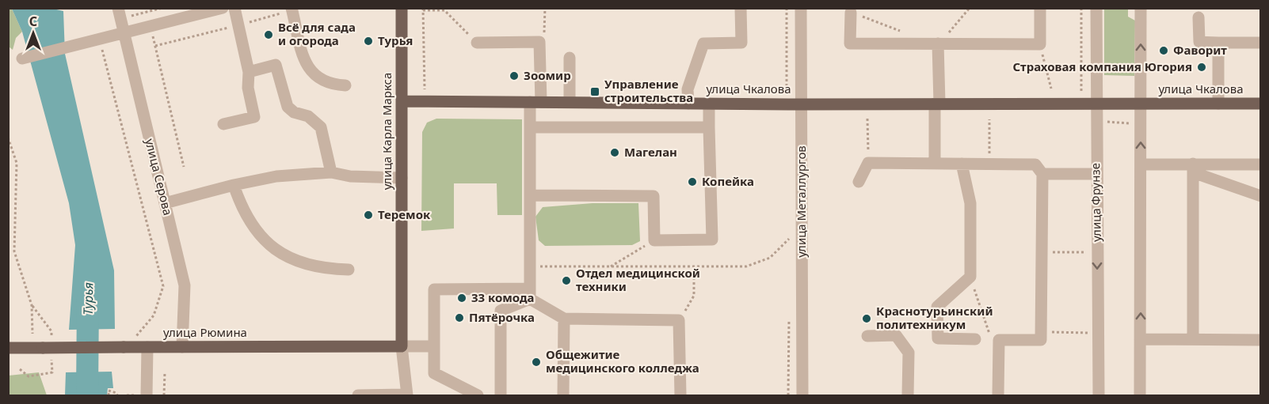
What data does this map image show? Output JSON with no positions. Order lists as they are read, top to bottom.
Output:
{
  "streets": {
    "main road": ["улица Чкалова", "улица Карла Маркса", "улица Рюмина"],
    "street": ["улица Серова", "улица Металлургов", "улица Фрунзе"]
  },
  "crossings": [
    ["улица Чкалова", "улица Карла Маркса"],
    ["улица Чкалова", "улица Металлургов"],
    ["улица Чкалова", "улица Фрунзе"],
    ["улица Карла Маркса", "улица Рюмина"],
    ["улица Серова", "улица Рюмина"]
  ],
  "water": ["Турья"],
  "places": {
    "other": [
      "Всё для сада и огорода",
      "Турья",
      "Фаворит",
      "Страховая компания Югория",
      "Зоомир",
      "Магелан",
      "Копейка",
      "Теремок",
      "Отдел медицинской техники",
      "33 комода",
      "Пятёрочка",
      "Краснотурьинский политехникум",
      "Общежитие медицинского колледжа"
    ],
    "transit": ["Управление строительства"]
  },
  "north": "top"
}
